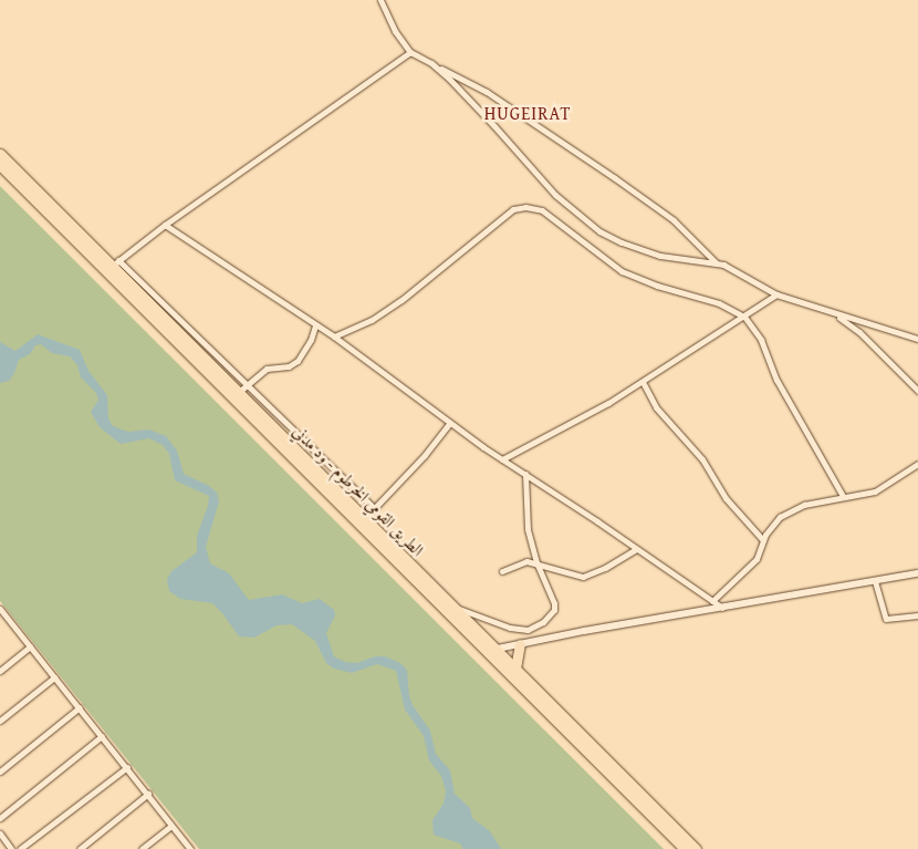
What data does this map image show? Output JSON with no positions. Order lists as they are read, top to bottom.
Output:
{
  "streets": {
    "highway": ["الطريق القومي الخرطوم - ود مدني"]
  },
  "districts": ["HUGEIRAT"]
}
